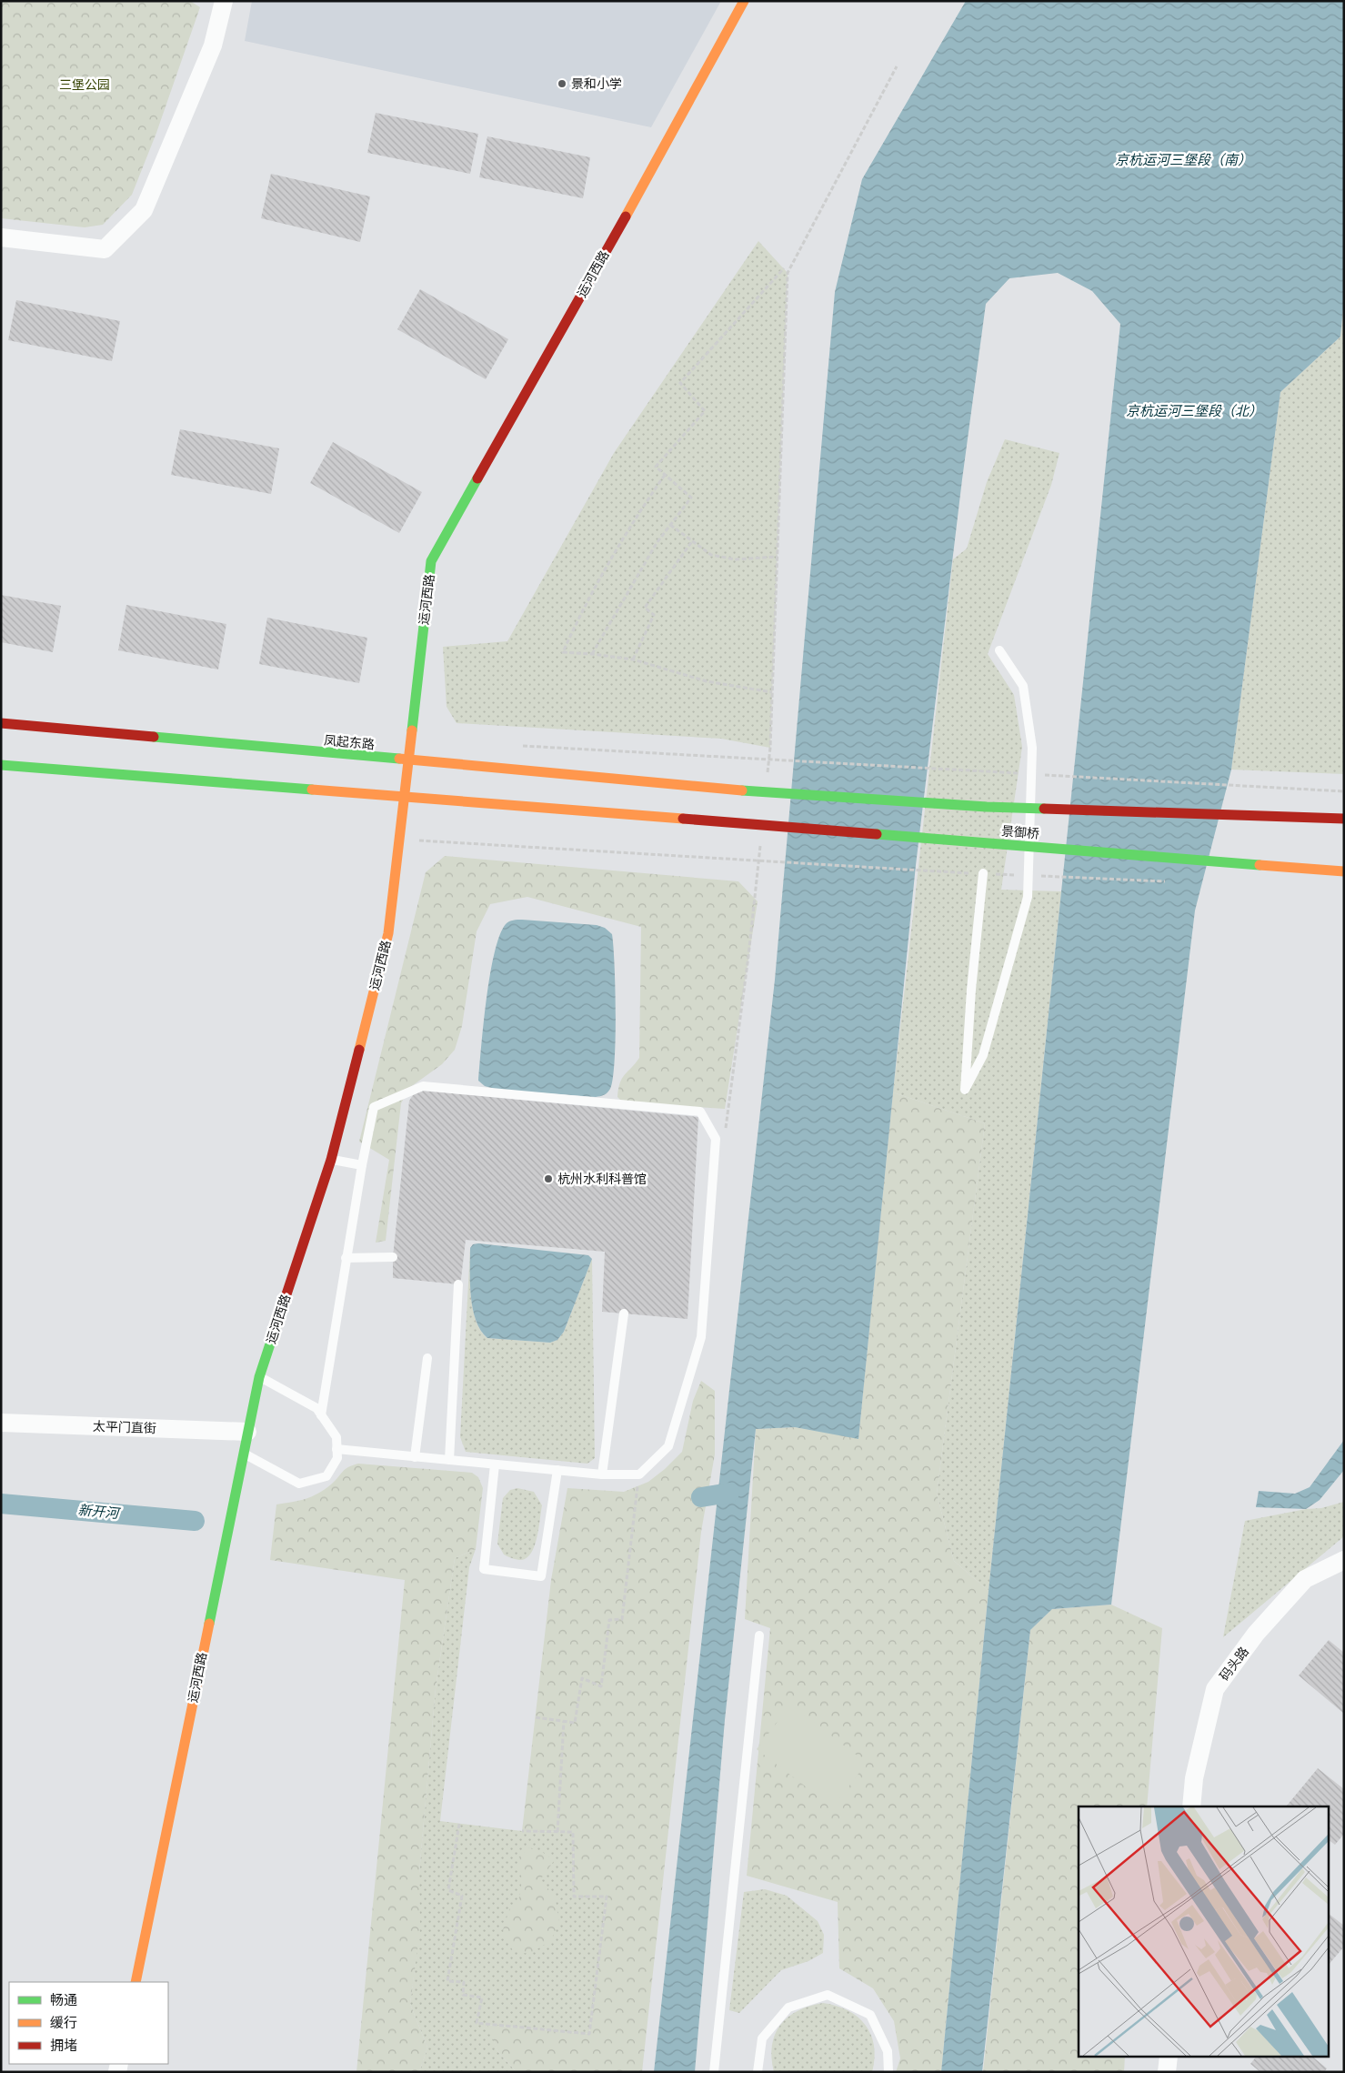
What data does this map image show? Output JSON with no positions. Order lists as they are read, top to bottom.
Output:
{
  "streets": {
    "main road": ["运河西路", "凤起东路", "景御桥"],
    "street": ["太平门直街", "码头路"]
  },
  "crossings": [
    ["运河西路", "凤起东路"],
    ["运河西路", "景御桥"],
    ["运河西路", "太平门直街"],
    ["凤起东路", "景御桥"]
  ],
  "water": ["京杭运河三堡段（南）", "京杭运河三堡段（北）", "新开河"],
  "parks": ["三堡公园"],
  "places": ["景和小学", "杭州水利科普馆"],
  "legend": ["畅通", "缓行", "拥堵"]
}
